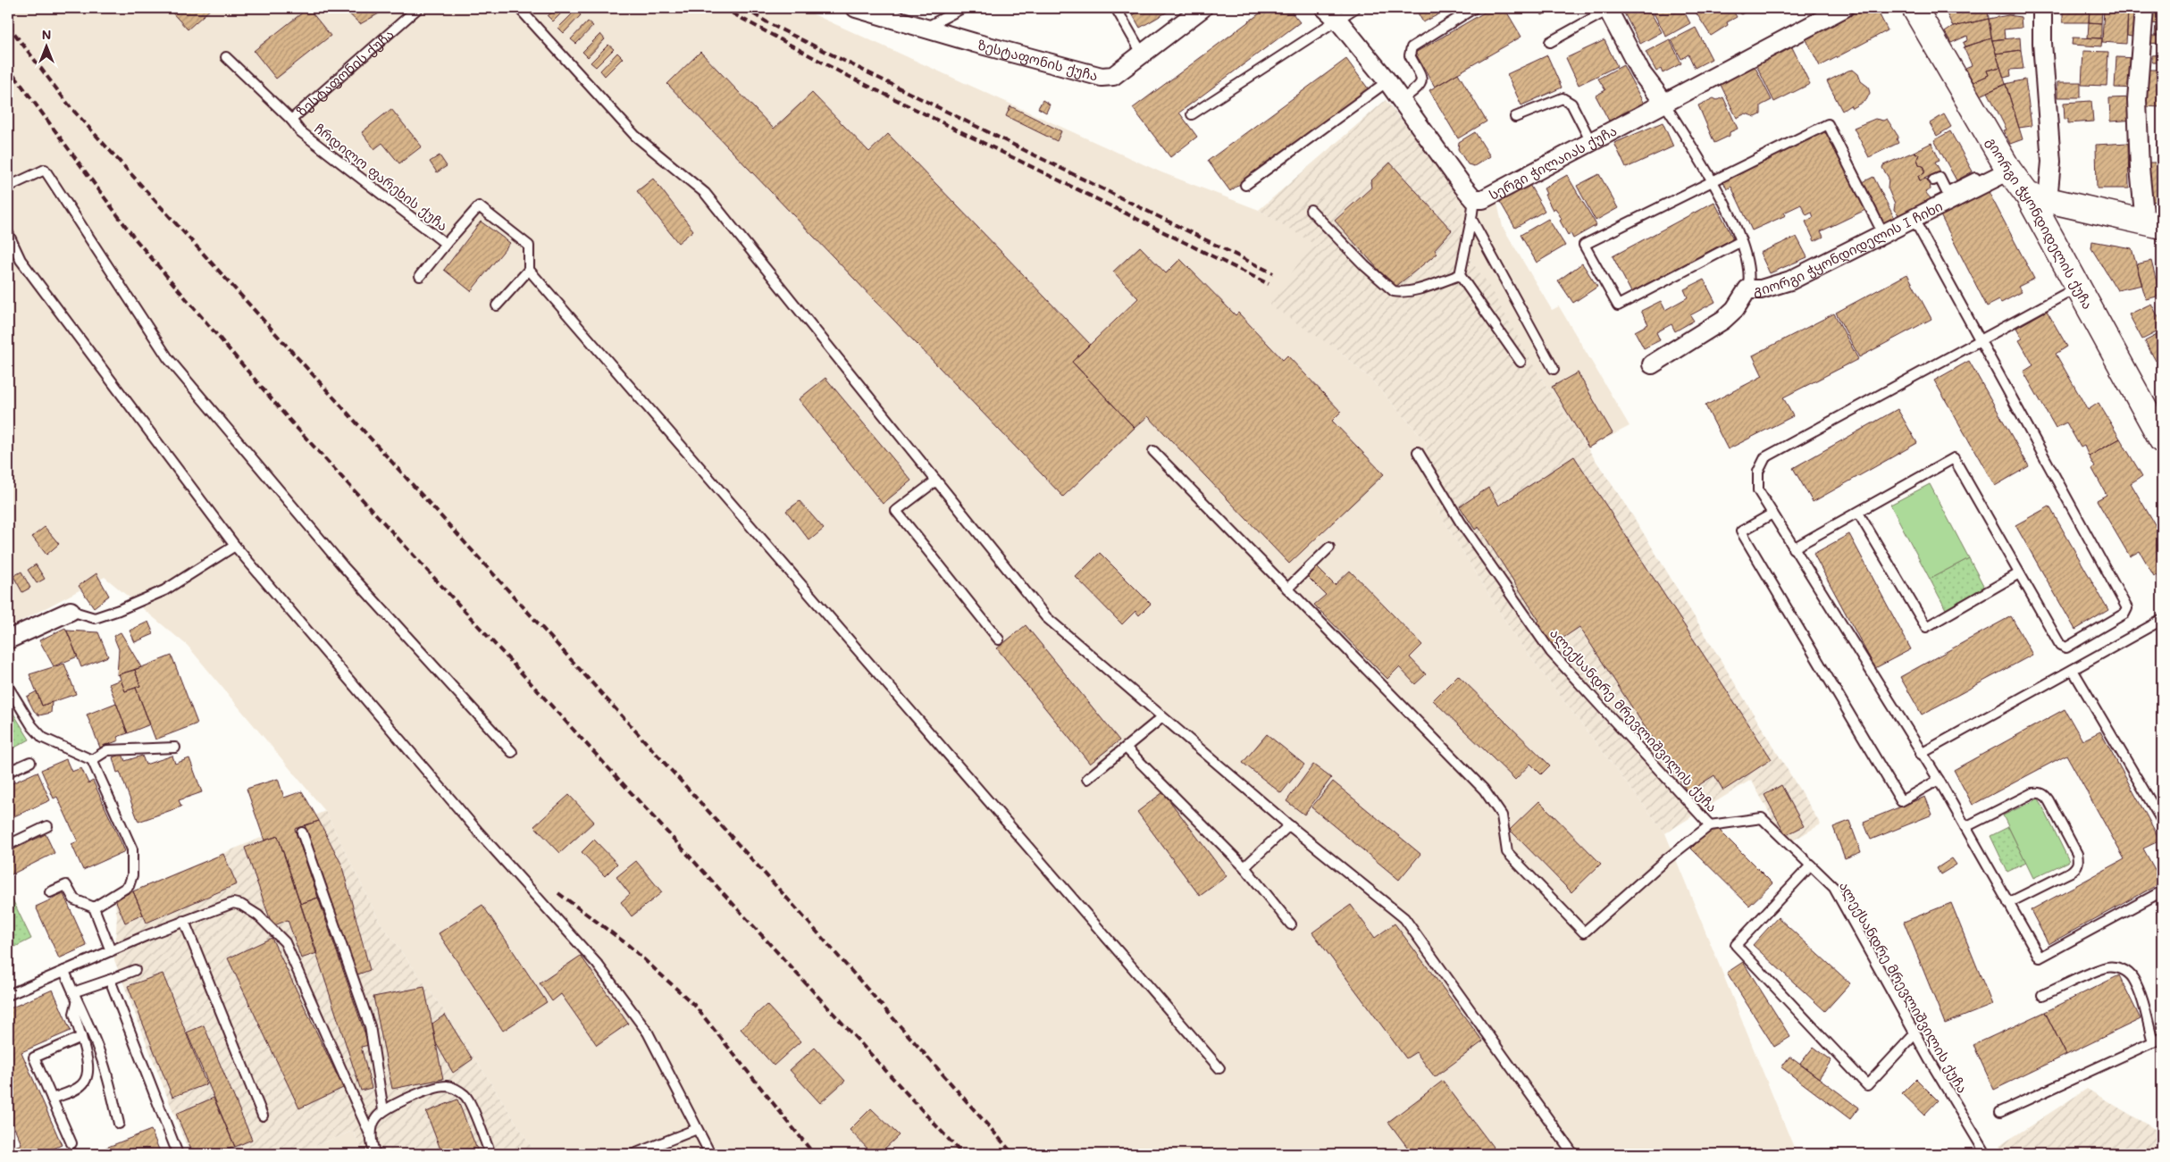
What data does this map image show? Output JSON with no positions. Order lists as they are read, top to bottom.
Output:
{
  "streets": {
    "street": [
      "ზესტაფონის ქუჩა",
      "სერგი ჭილაიას ქუჩა",
      "გიორგი ჭყონდიდელის ქუჩა",
      "გიორგი ჭყონდიდელის I ჩიხი"
    ],
    "lane": ["ჩრდილო ფარეხის ქუჩა", "ალექსანდრე მრევლიშვილის ქუჩა"]
  },
  "crossings": [
    ["ზესტაფონის ქუჩა", "ჩრდილო ფარეხის ქუჩა"],
    ["გიორგი ჭყონდიდელის ქუჩა", "გიორგი ჭყონდიდელის I ჩიხი"]
  ],
  "north": "top"
}
